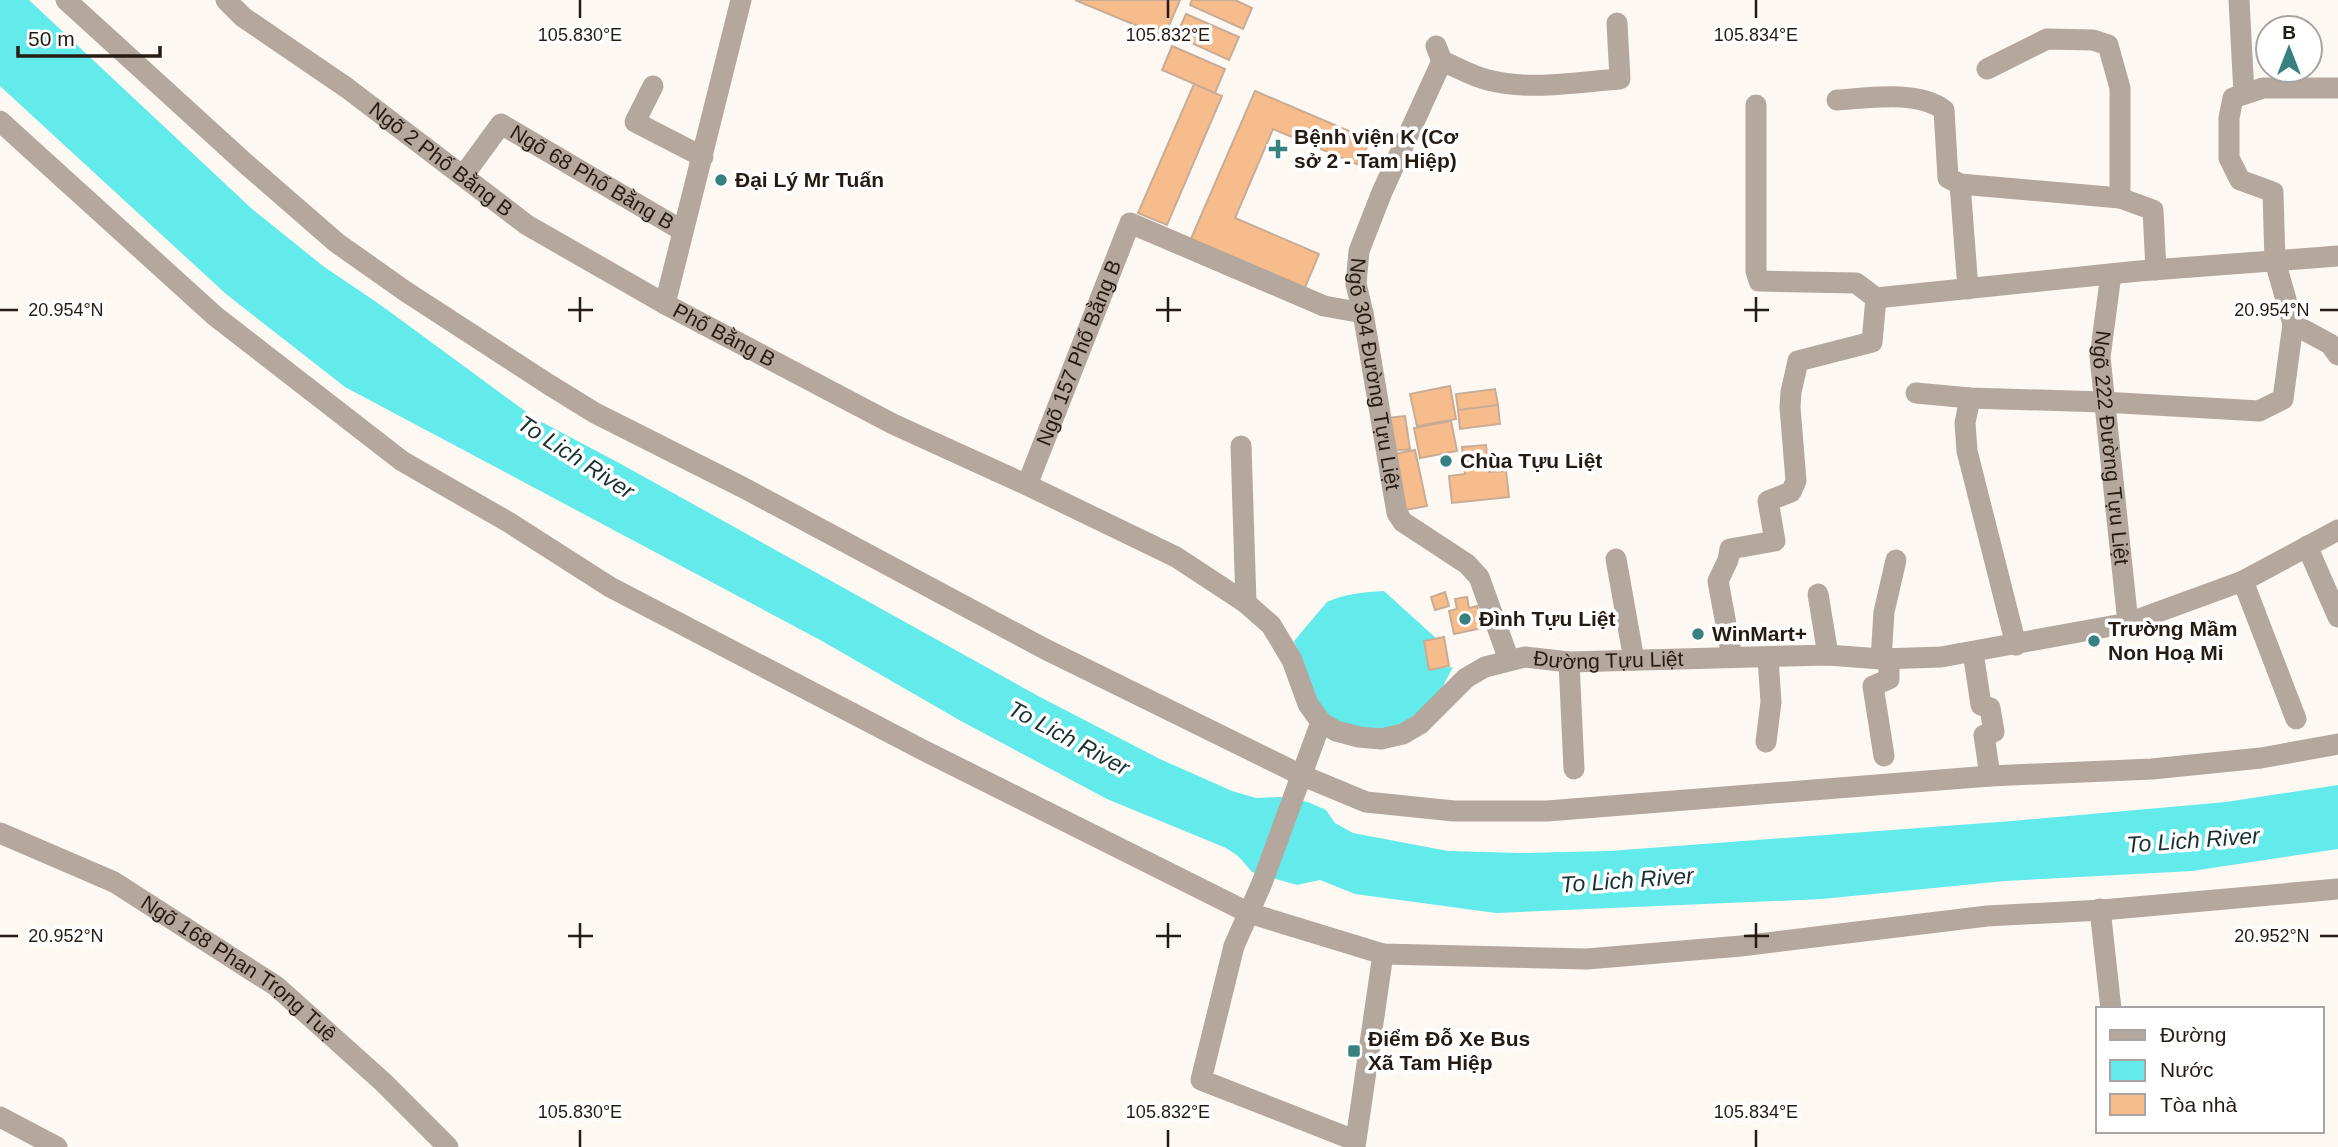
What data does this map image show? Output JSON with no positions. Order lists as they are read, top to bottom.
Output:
{
  "streets": {
    "street": [
      "Ngõ 2 Phố Bằng B",
      "Ngõ 68 Phố Bằng B",
      "Phố Bằng B",
      "Ngõ 157 Phố Bằng B",
      "Ngõ 304 Đường Tựu Liệt",
      "Ngõ 222 Đường Tựu Liệt",
      "Đường Tựu Liệt",
      "Ngõ 168 Phan Trọng Tuệ"
    ]
  },
  "crossings": [
    ["Ngõ 2 Phố Bằng B", "Ngõ 68 Phố Bằng B"],
    ["Ngõ 2 Phố Bằng B", "Phố Bằng B"],
    ["Ngõ 68 Phố Bằng B", "Phố Bằng B"],
    ["Phố Bằng B", "Ngõ 157 Phố Bằng B"],
    ["Ngõ 157 Phố Bằng B", "Ngõ 304 Đường Tựu Liệt"],
    ["Ngõ 304 Đường Tựu Liệt", "Đường Tựu Liệt"],
    ["Ngõ 222 Đường Tựu Liệt", "Đường Tựu Liệt"]
  ],
  "water": ["To Lich River"],
  "places": {
    "health": ["Bệnh viện K (Cơ sở 2 - Tam Hiệp)"],
    "other": [
      "Đại Lý Mr Tuấn",
      "Chùa Tựu Liệt",
      "Đình Tựu Liệt",
      "WinMart+",
      "Trường Mầm Non Hoạ Mi"
    ],
    "transit": ["Điểm Đỗ Xe Bus Xã Tam Hiệp"]
  },
  "legend": ["Đường", "Nước", "Tòa nhà"],
  "scale_bar": "50 m",
  "north": "top",
  "coordinates": [
    "105.830°E",
    "105.832°E",
    "105.834°E",
    "20.954°N",
    "20.952°N"
  ]
}
